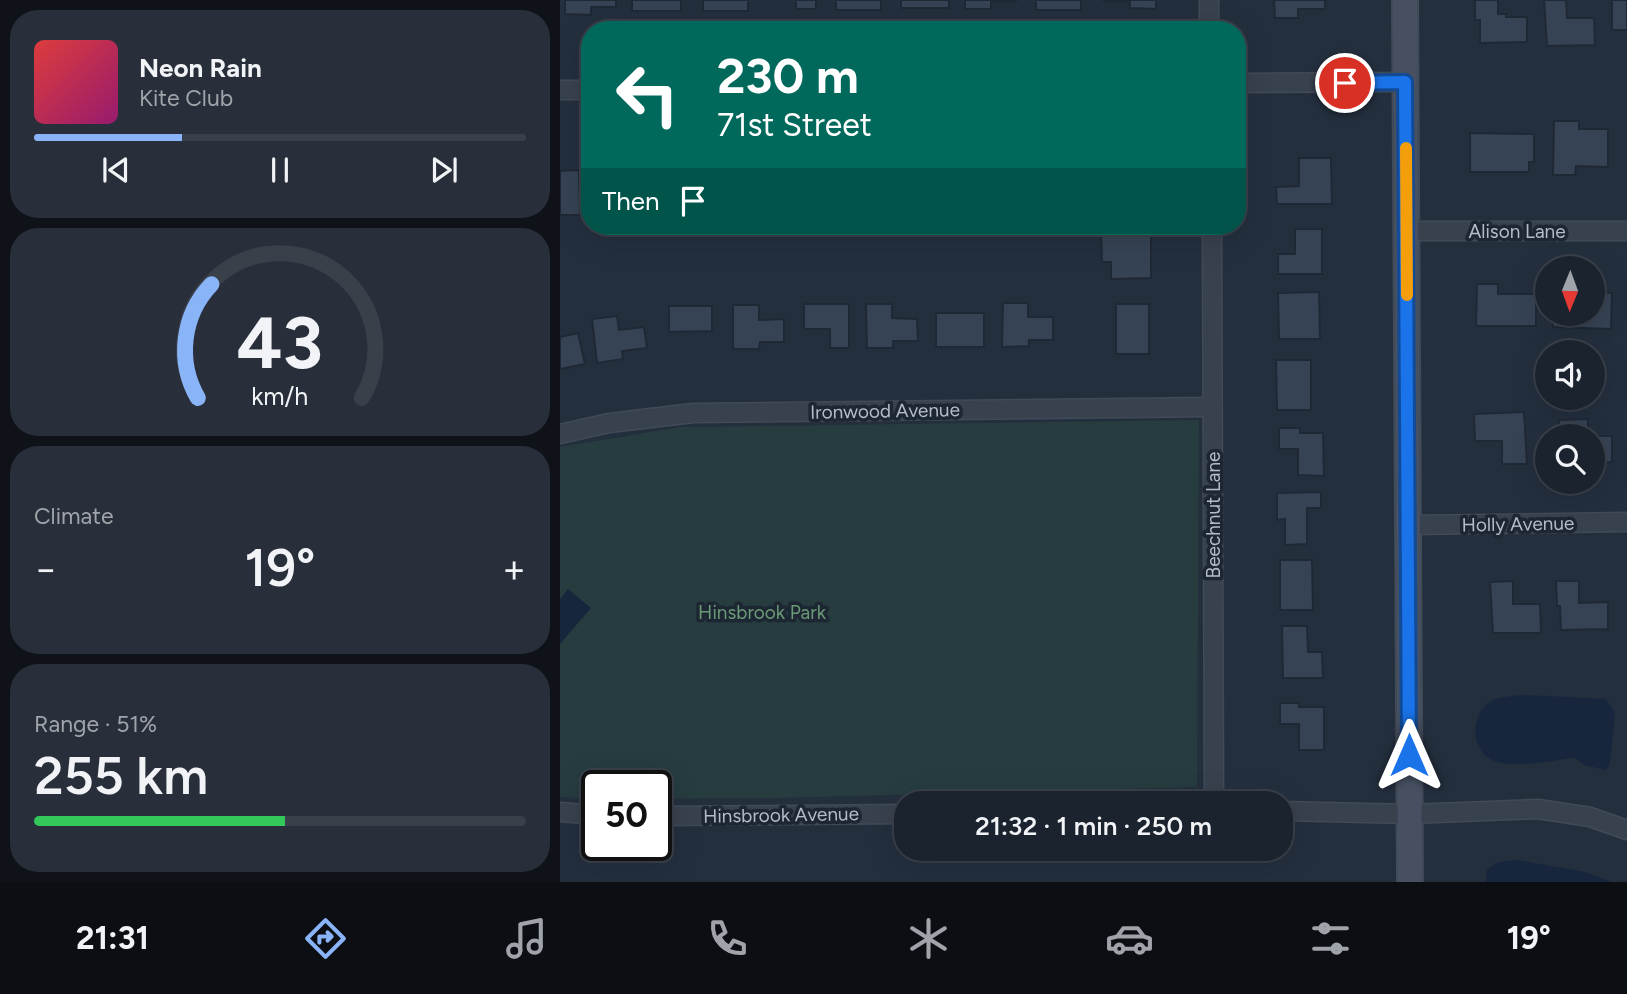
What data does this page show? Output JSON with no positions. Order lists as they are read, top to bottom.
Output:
{
  "streets": {
    "street": [
      "Alison Lane",
      "Ironwood Avenue",
      "Beechnut Lane",
      "Holly Avenue",
      "Hinsbrook Avenue"
    ]
  },
  "crossings": [
    ["Ironwood Avenue", "Beechnut Lane"]
  ],
  "parks": ["Hinsbrook Park"],
  "north": "bottom",
  "page": {
    "turn": ["230 m", "71st Street"],
    "song": ["Neon Rain", "Kite Club"],
    "then": "Then",
    "tile": [
      "Climate",
      ["Range · 51%", "255 km"]
    ],
    "heat": ["−", "19°", "+"],
    "limit": "50",
    "trip": "21:32 · 1 min · 250 m",
    "tabs": ["21:31", "19°"],
    "gauge": ["43", "km/h"]
  }
}
